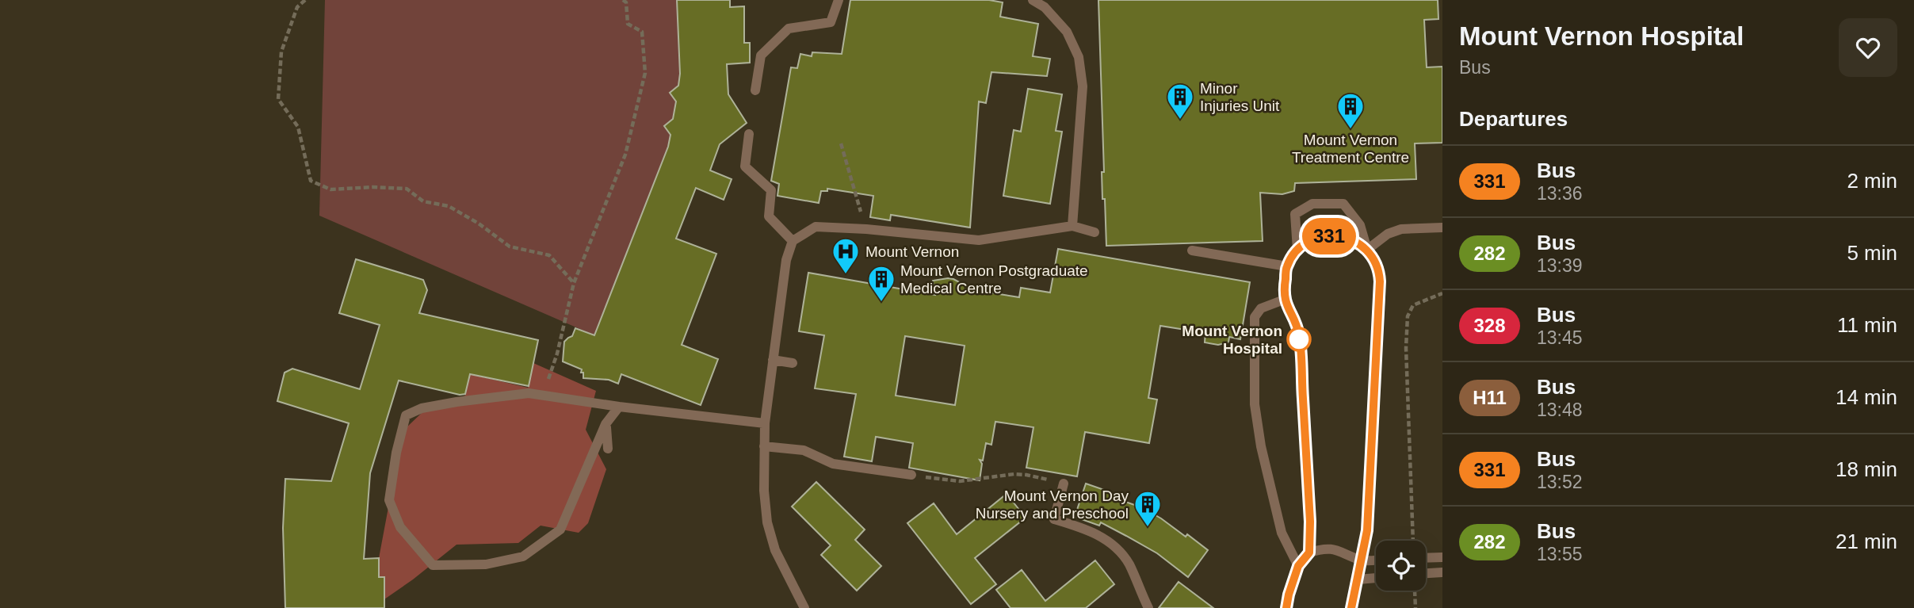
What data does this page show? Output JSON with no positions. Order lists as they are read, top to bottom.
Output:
{
  "places": {
    "building": [
      "Minor Injuries Unit",
      "Mount Vernon Treatment Centre",
      "Mount Vernon Postgraduate Medical Centre",
      "Mount Vernon Day Nursery and Preschool"
    ],
    "hospital": ["Mount Vernon"],
    "other": ["Mount Vernon Hospital"]
  },
  "lines": ["bus line 331"],
  "page": {
    "on_map": "331",
    "heading": [
      ["Mount Vernon Hospital", "Bus"],
      "Departures"
    ],
    "list": [
      {
        "mark": "331",
        "name": "Bus",
        "note": "13:36",
        "value": "2 min"
      },
      {
        "mark": "282",
        "name": "Bus",
        "note": "13:39",
        "value": "5 min"
      },
      {
        "mark": "328",
        "name": "Bus",
        "note": "13:45",
        "value": "11 min"
      },
      {
        "mark": "H11",
        "name": "Bus",
        "note": "13:48",
        "value": "14 min"
      },
      {
        "mark": "331",
        "name": "Bus",
        "note": "13:52",
        "value": "18 min"
      },
      {
        "mark": "282",
        "name": "Bus",
        "note": "13:55",
        "value": "21 min"
      }
    ]
  }
}
